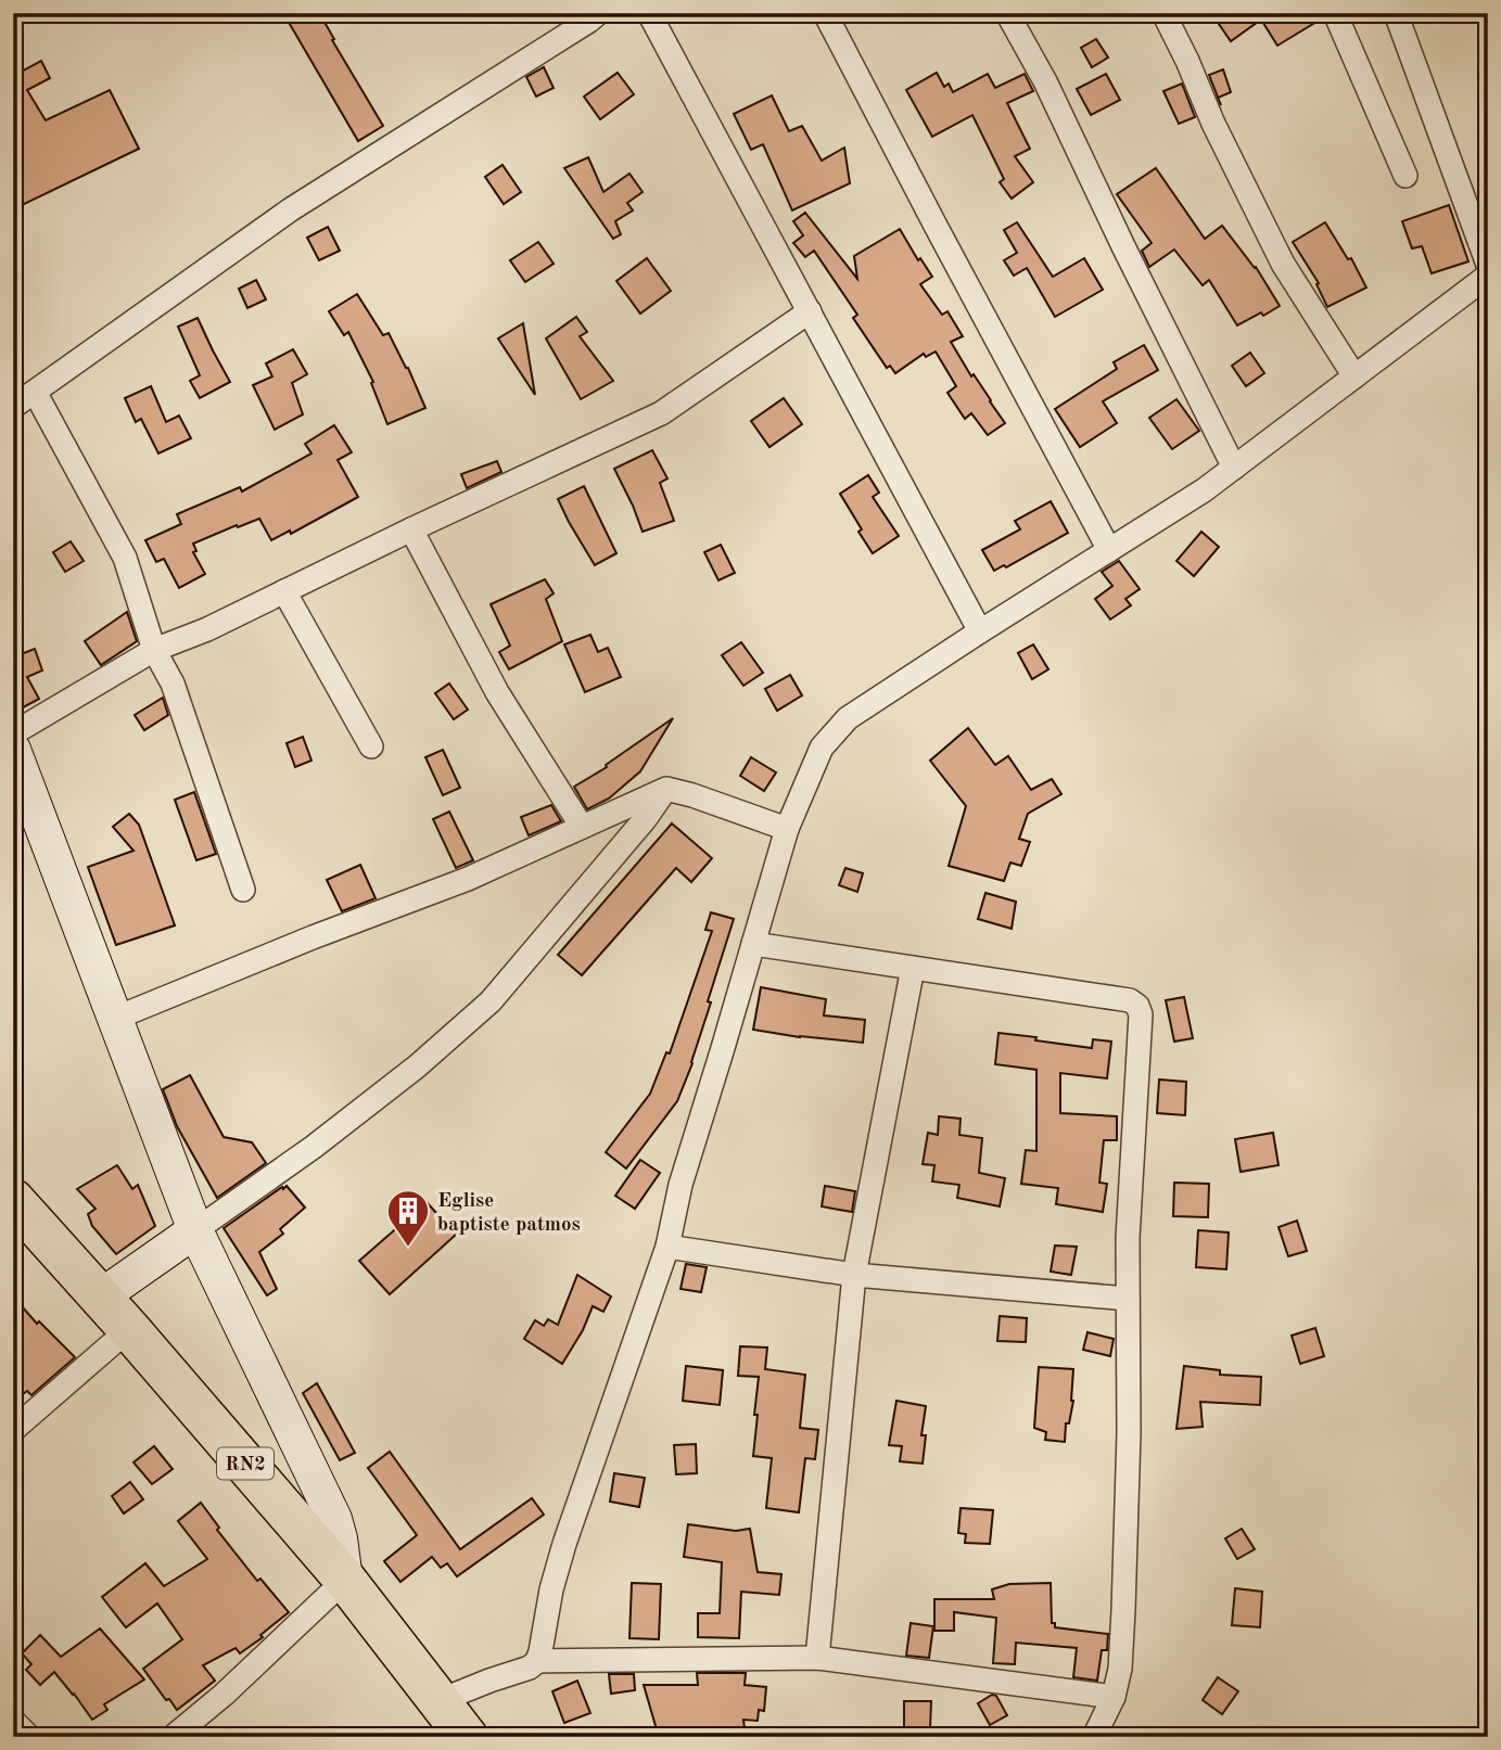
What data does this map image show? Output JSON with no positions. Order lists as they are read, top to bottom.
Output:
{
  "streets": {
    "highway": ["RN2"]
  },
  "places": {
    "building": ["Eglise baptiste patmos"]
  }
}
